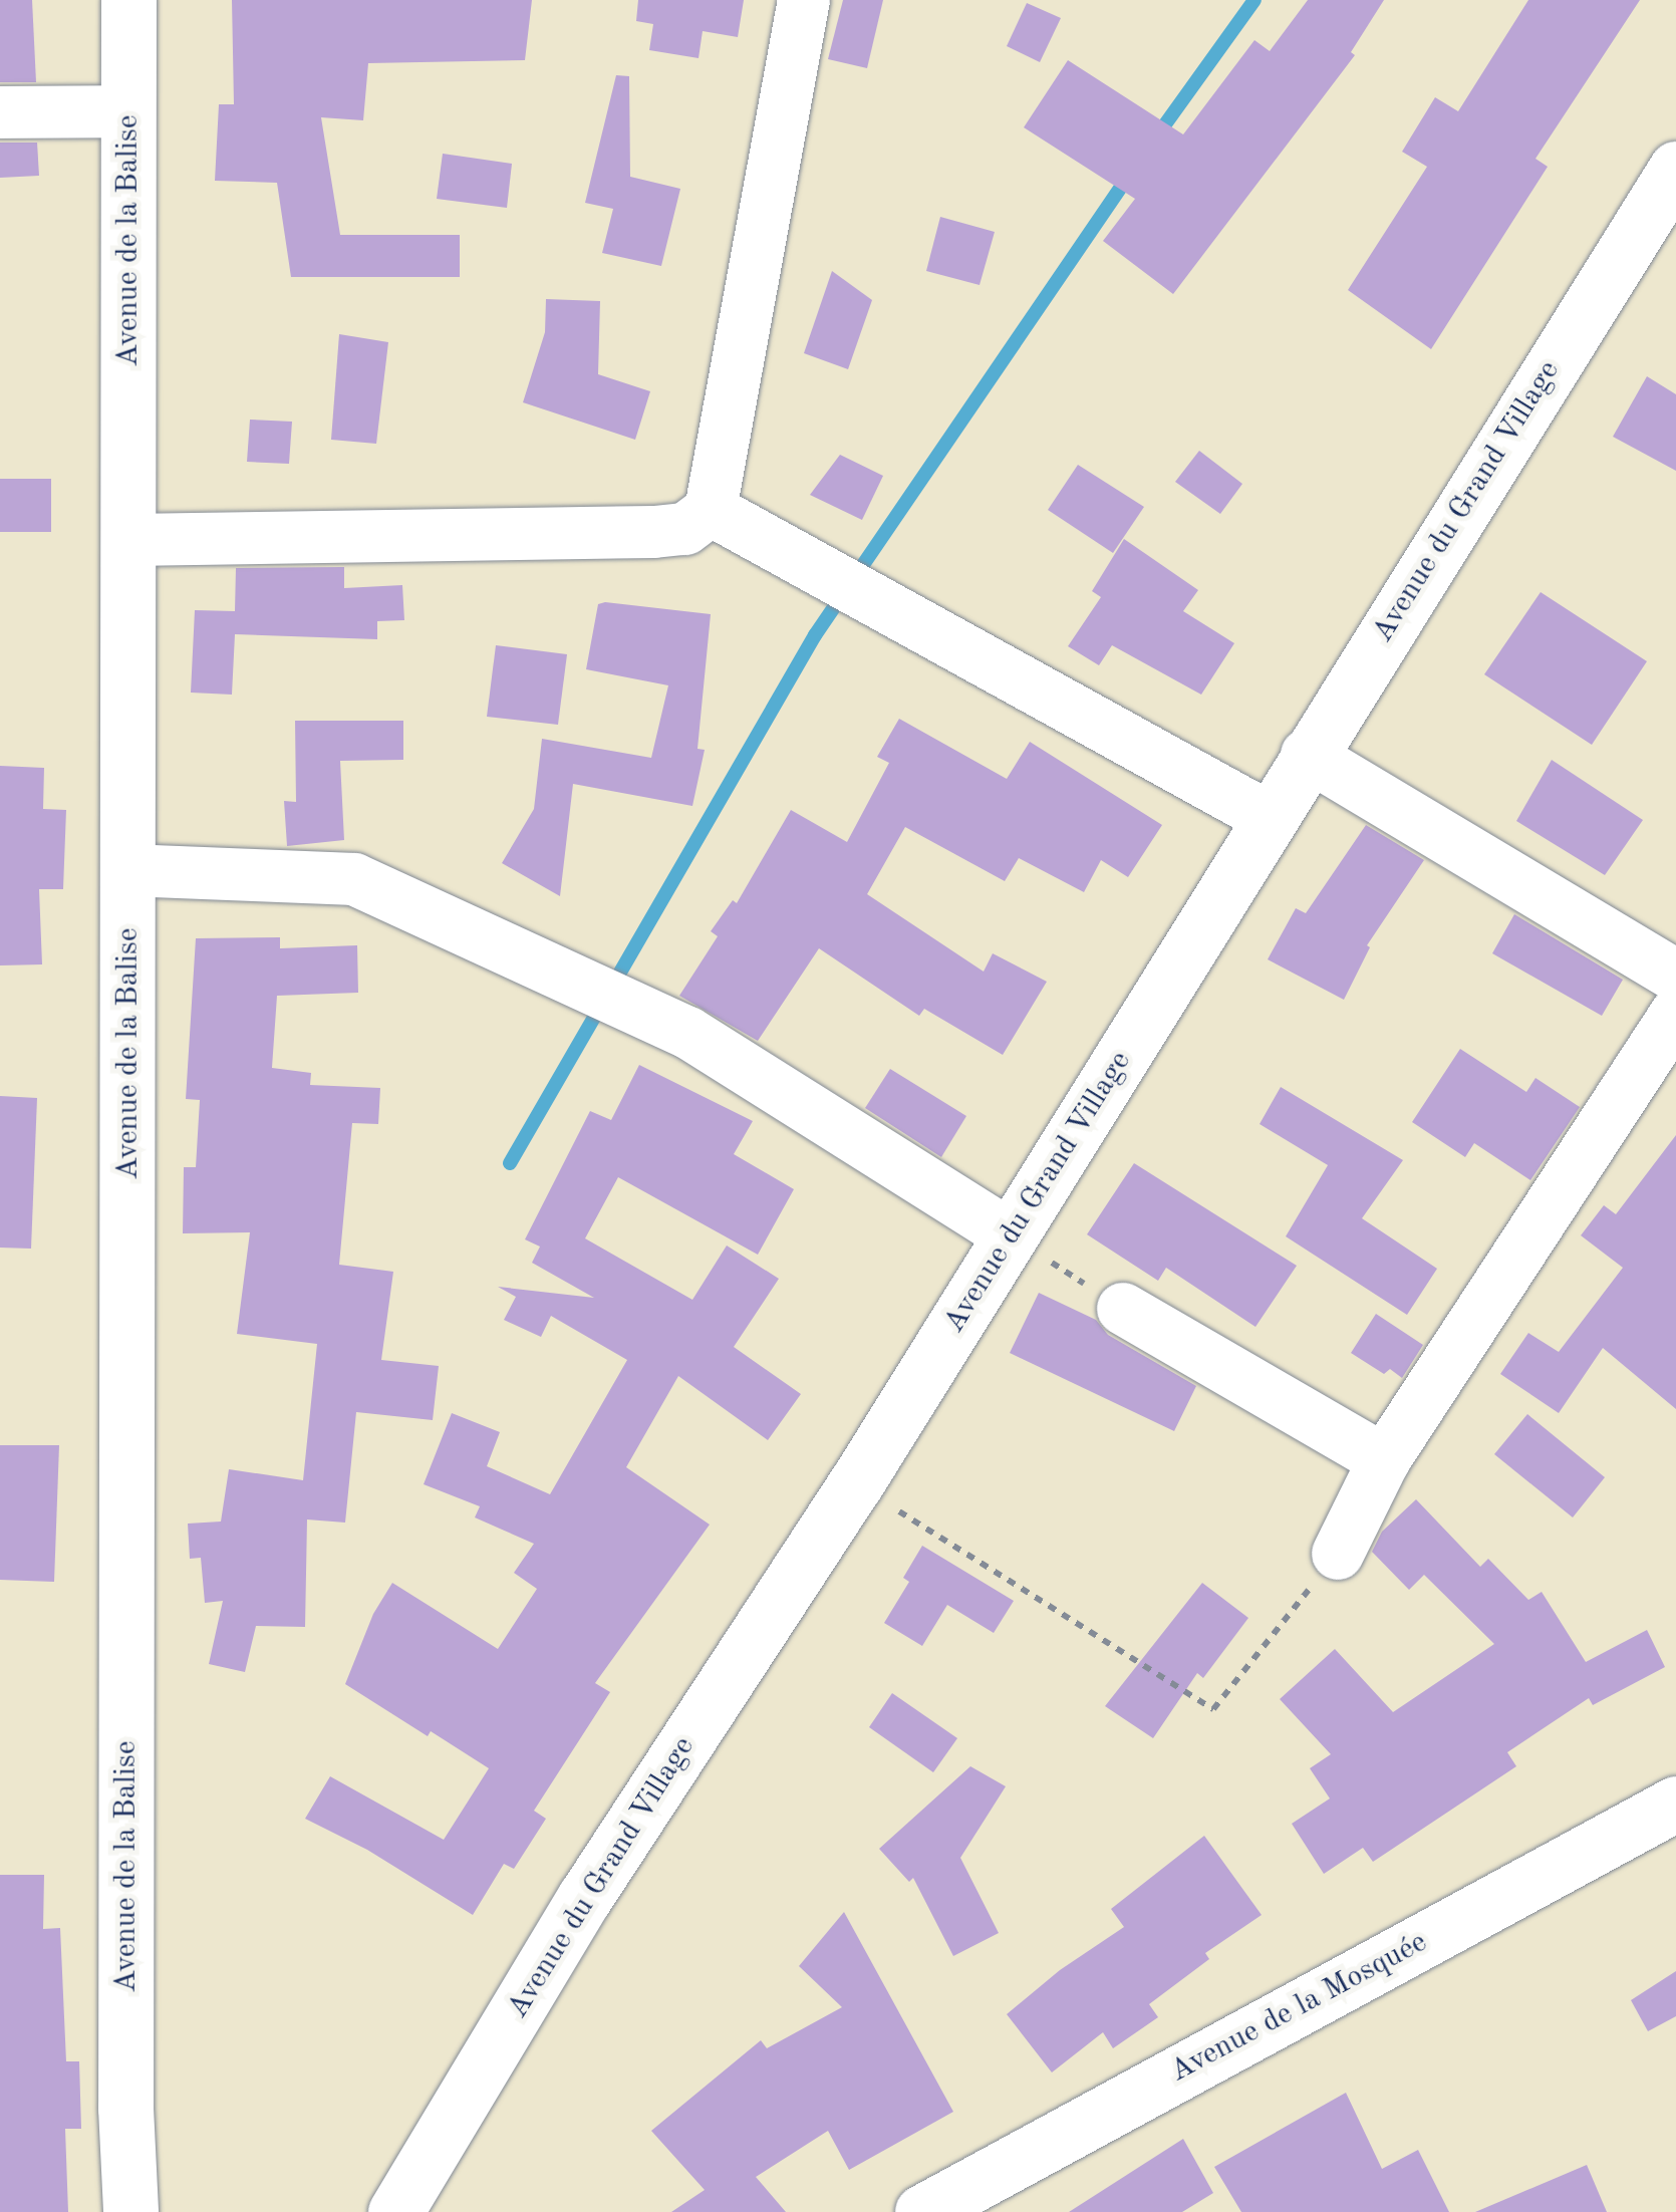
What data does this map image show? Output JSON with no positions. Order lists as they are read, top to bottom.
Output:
{
  "streets": {
    "street": ["Avenue de la Balise", "Avenue du Grand Village", "Avenue de la Mosquée"]
  }
}
